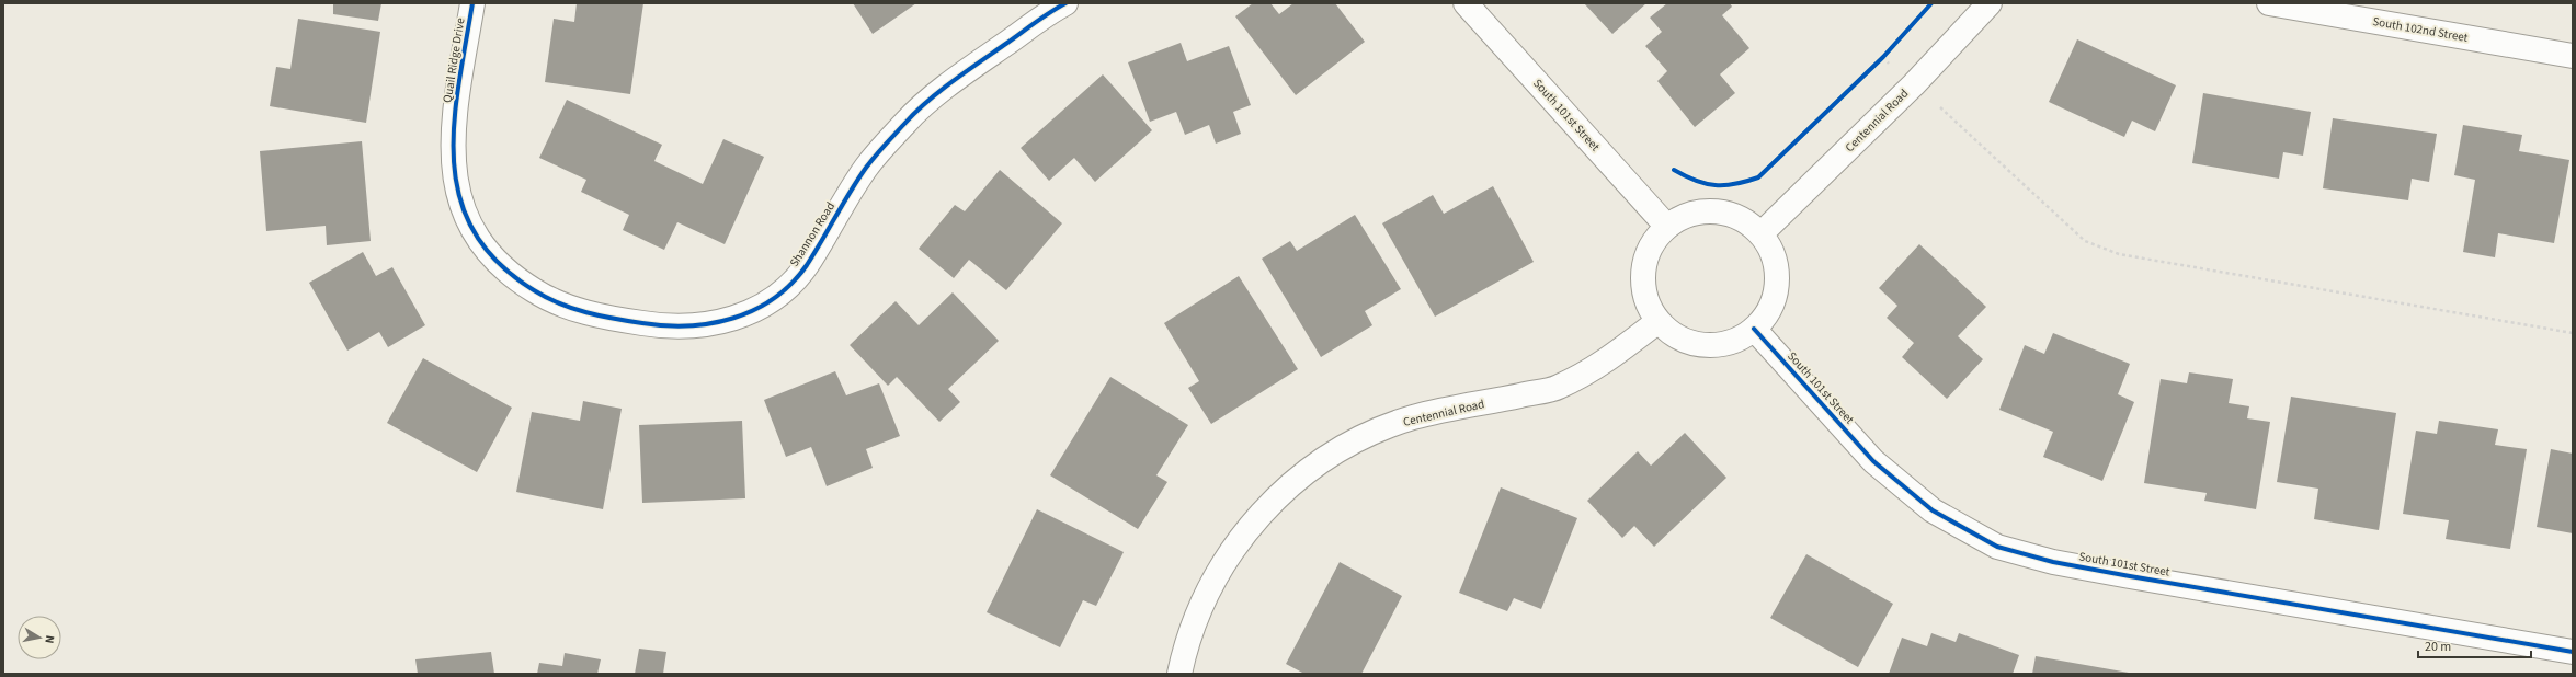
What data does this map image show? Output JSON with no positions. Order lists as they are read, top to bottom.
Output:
{
  "streets": {
    "street": [
      "South 102nd Street",
      "Quail Ridge Drive",
      "South 101st Street",
      "Centennial Road",
      "Shannon Road"
    ]
  },
  "crossings": [
    ["Quail Ridge Drive", "Shannon Road"],
    ["South 101st Street", "Centennial Road"]
  ],
  "scale_bar": "20 m",
  "north": "right"
}
